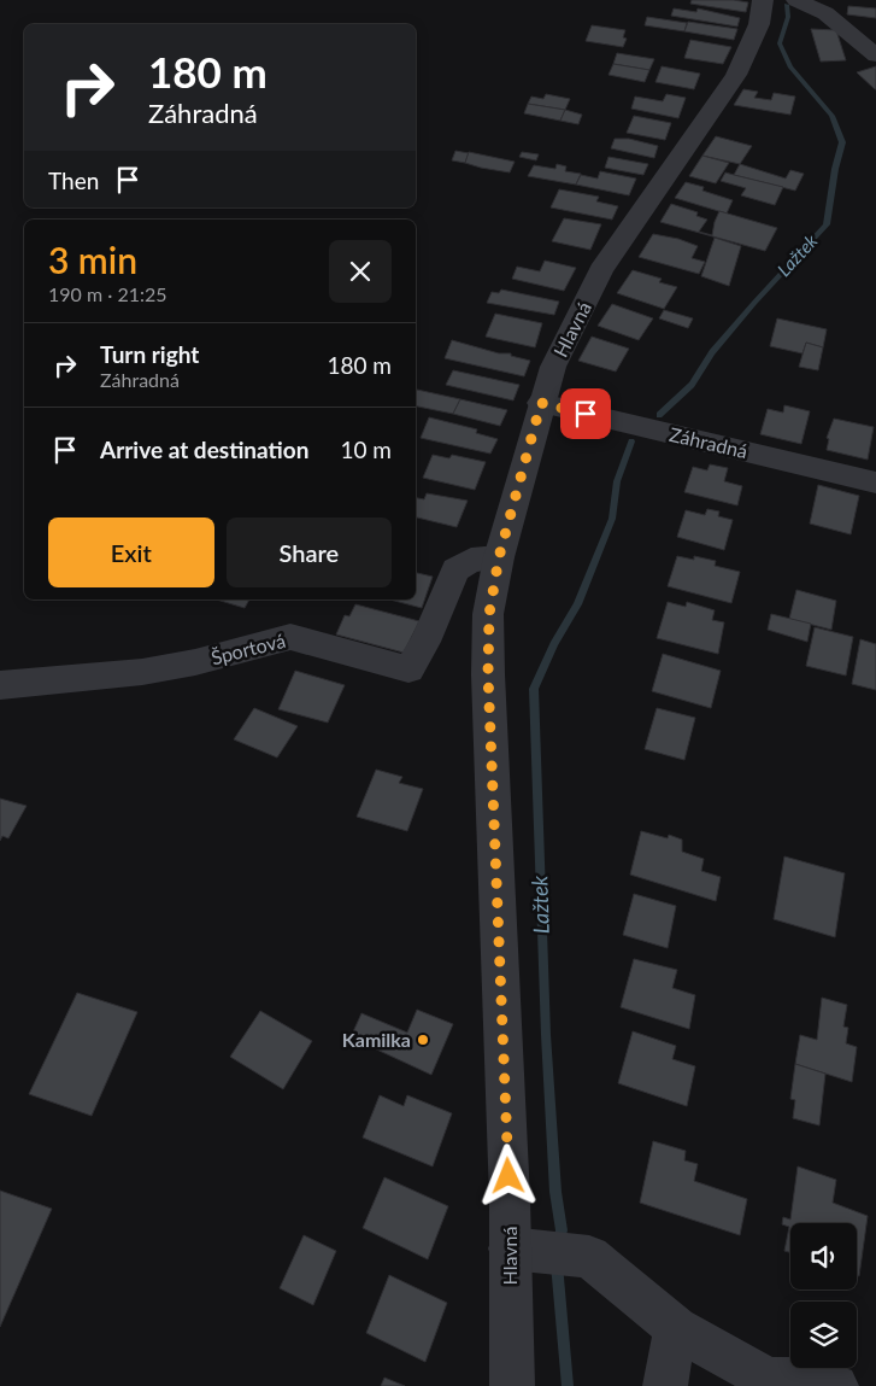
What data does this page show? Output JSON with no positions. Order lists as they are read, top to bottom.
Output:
{
  "streets": {
    "street": ["Hlavná", "Záhradná", "Športová"]
  },
  "crossings": [
    ["Hlavná", "Záhradná"],
    ["Hlavná", "Športová"]
  ],
  "water": ["Lažtek"],
  "places": ["Kamilka"],
  "page": {
    "turn": ["180 m", "Záhradná"],
    "then": "Then",
    "heading": ["3 min", "190 m · 21:25"],
    "list": [
      {
        "name": "Turn right",
        "note": "Záhradná",
        "value": "180 m"
      },
      {
        "name": "Arrive at destination",
        "value": "10 m"
      }
    ],
    "buttons": ["Exit", "Share"]
  }
}
